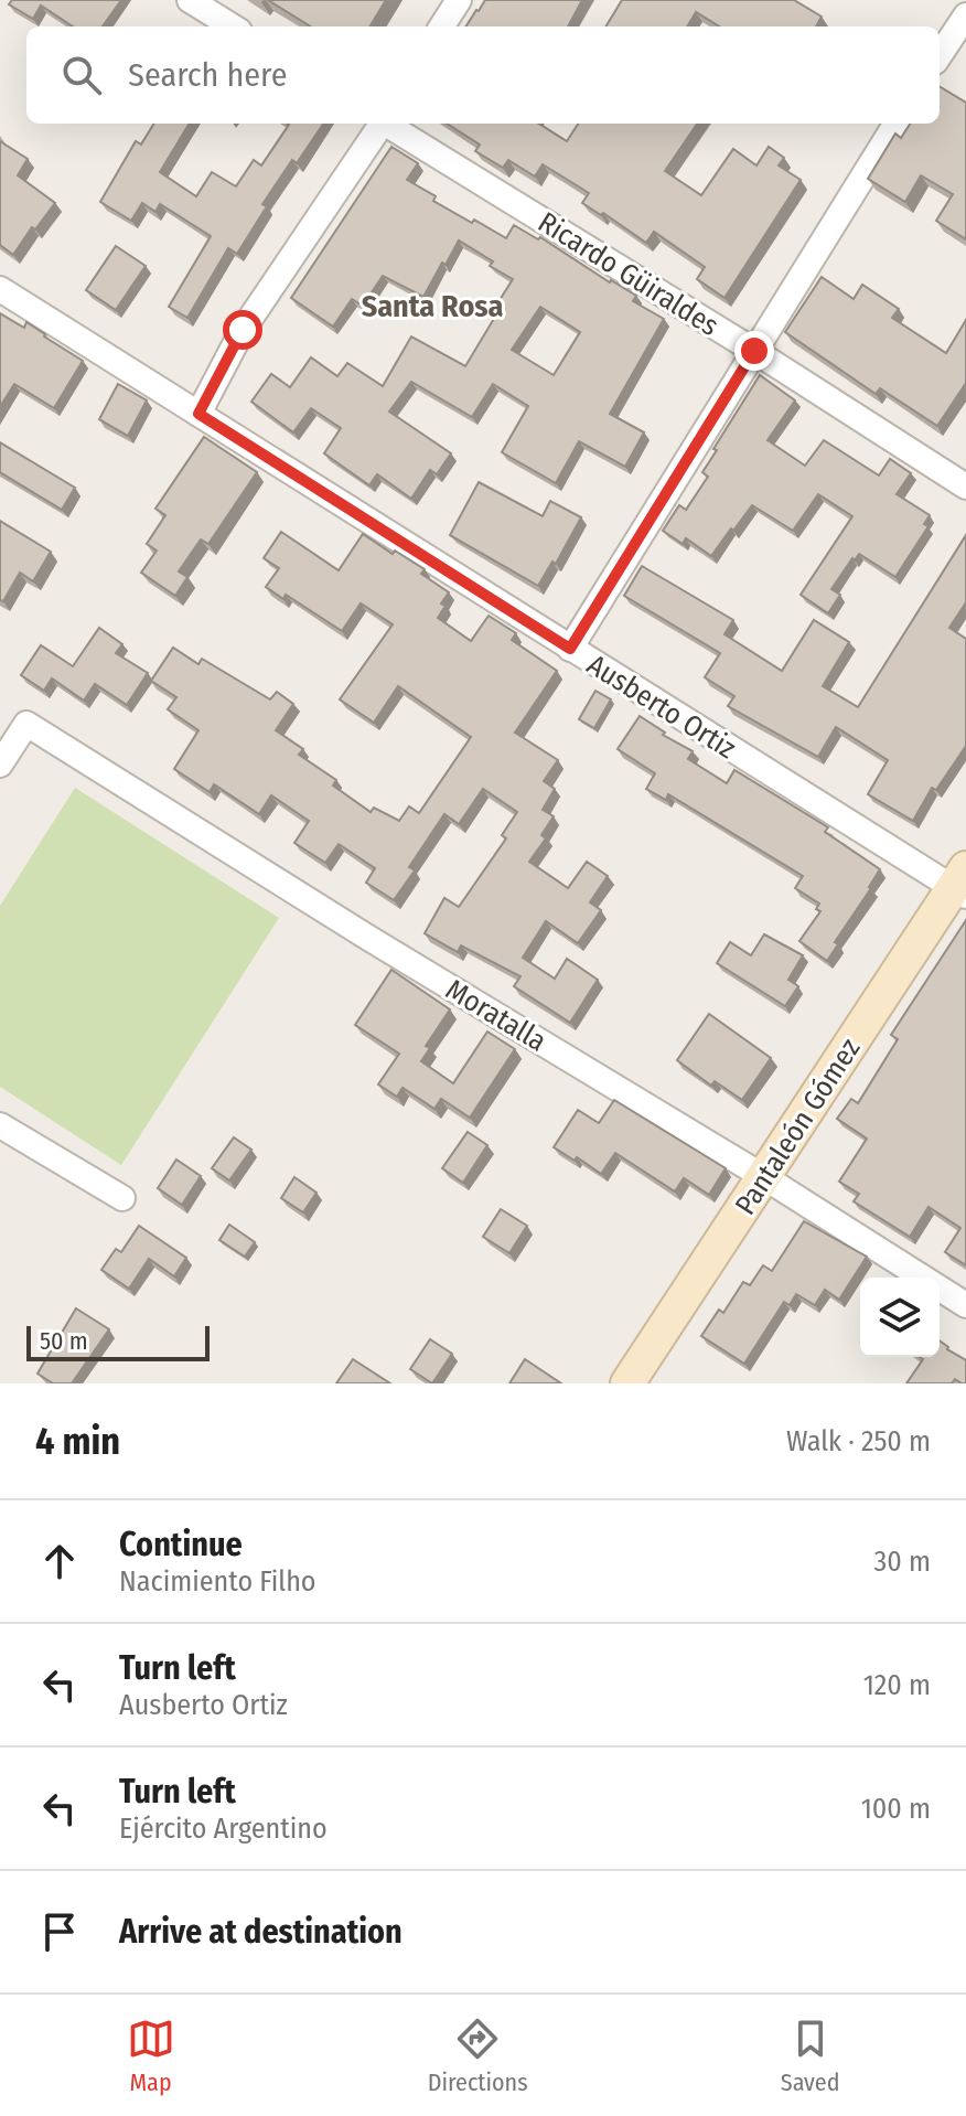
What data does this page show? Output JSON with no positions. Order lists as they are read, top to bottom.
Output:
{
  "streets": {
    "main road": ["Pantaleón Gómez"],
    "street": ["Ricardo Güiraldes", "Ausberto Ortiz", "Moratalla"]
  },
  "crossings": [
    ["Ausberto Ortiz", "Pantaleón Gómez"],
    ["Moratalla", "Pantaleón Gómez"]
  ],
  "districts": ["Santa Rosa"],
  "scale_bar": "50 m",
  "page": {
    "search": "Search here",
    "scale": "50 m",
    "heading": ["4 min", "Walk · 250 m"],
    "list": [
      ["Continue", "Nacimiento Filho", "30 m"],
      ["Turn left", "Ausberto Ortiz", "120 m"],
      ["Turn left", "Ejército Argentino", "100 m"],
      "Arrive at destination"
    ],
    "nav": ["Map", "Directions", "Saved"]
  }
}
